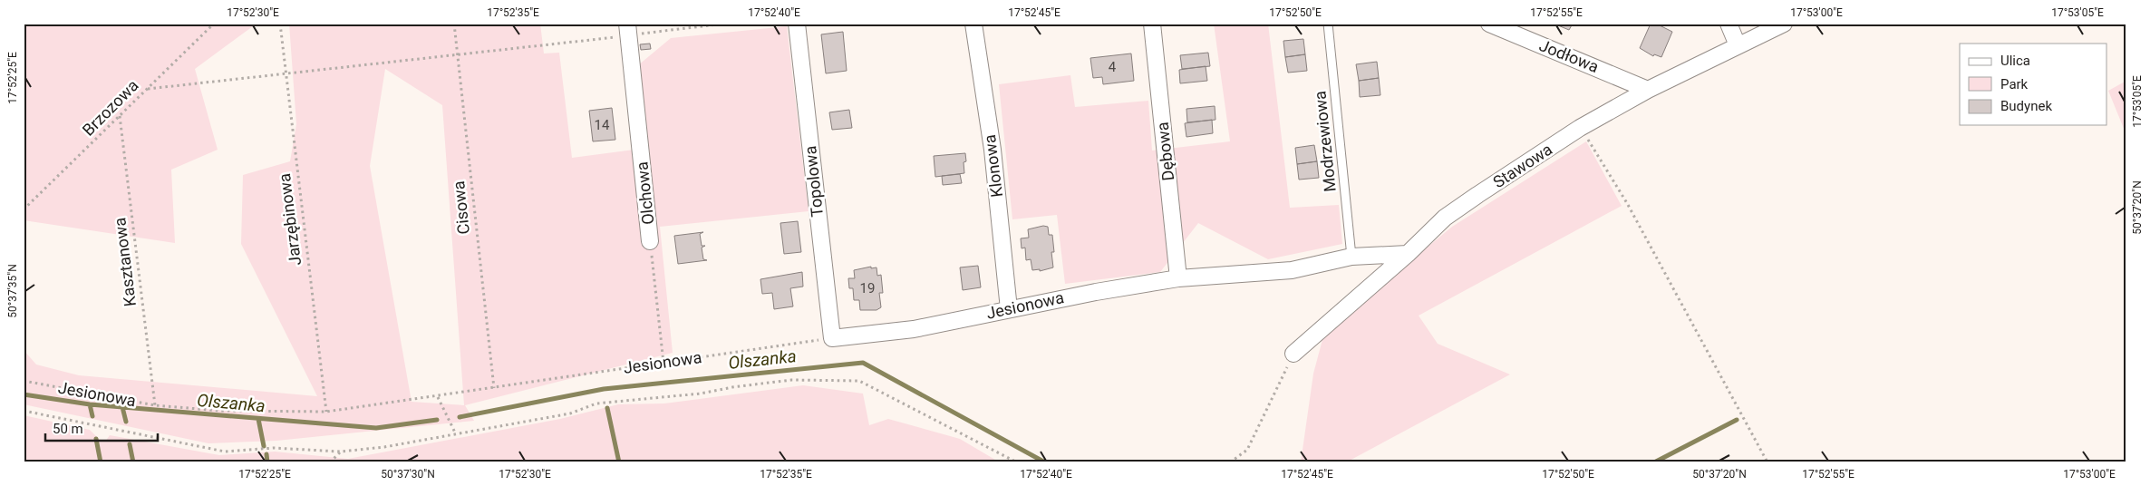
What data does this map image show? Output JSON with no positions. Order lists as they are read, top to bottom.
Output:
{
  "streets": {
    "street": [
      "Jodłowa",
      "Dębowa",
      "Klonowa",
      "Stawowa",
      "Topolowa",
      "Olchowa",
      "Jesionowa"
    ],
    "lane": ["Modrzewiowa"],
    "path": [
      "Brzozowa",
      "Cisowa",
      "Jarzębinowa",
      "Kasztanowa"
    ]
  },
  "crossings": [
    ["Jodłowa", "Stawowa"],
    ["Brzozowa", "Kasztanowa"],
    ["Modrzewiowa", "Jesionowa"],
    ["Dębowa", "Jesionowa"],
    ["Klonowa", "Jesionowa"],
    ["Stawowa", "Jesionowa"],
    ["Topolowa", "Jesionowa"],
    ["Olchowa", "Jesionowa"],
    ["Cisowa", "Jesionowa"],
    ["Jarzębinowa", "Jesionowa"],
    ["Kasztanowa", "Jesionowa"]
  ],
  "water": ["Olszanka"],
  "house_numbers": ["4", "14", "19"],
  "legend": ["Ulica", "Park", "Budynek"],
  "scale_bar": "50 m",
  "coordinates": [
    "17°52'30\"E",
    "17°52'35\"E",
    "17°52'40\"E",
    "17°52'45\"E",
    "17°52'50\"E",
    "17°52'55\"E",
    "17°53'00\"E",
    "17°53'05\"E",
    "17°52'25\"E",
    "50°37'20\"N",
    "50°37'35\"N",
    "50°37'30\"N"
  ]
}
